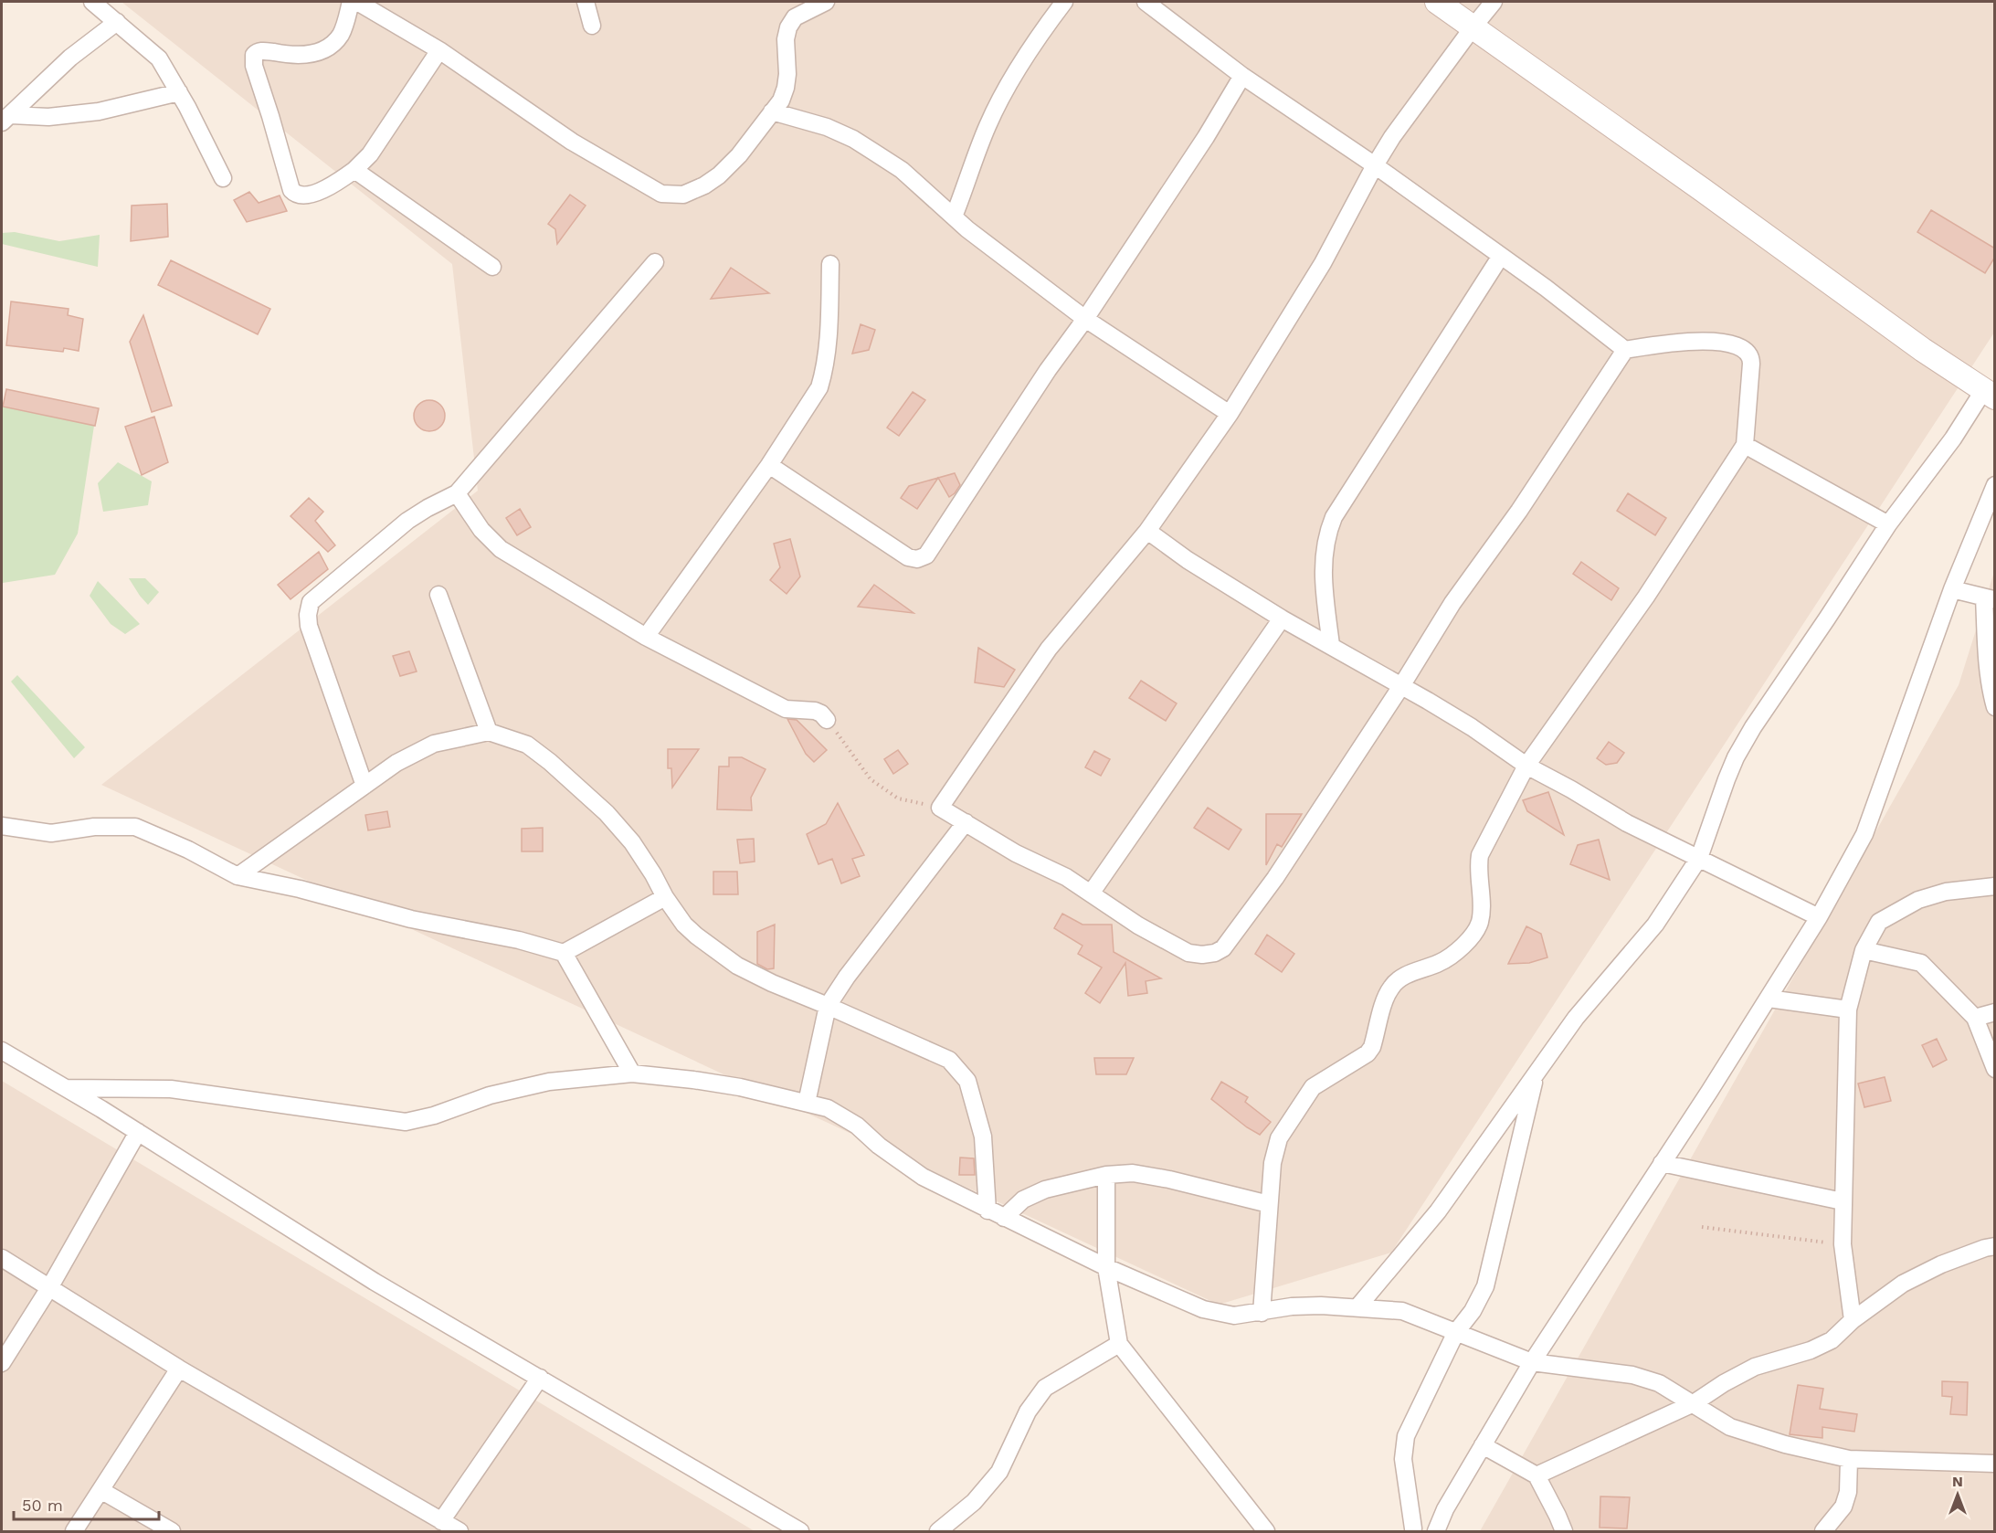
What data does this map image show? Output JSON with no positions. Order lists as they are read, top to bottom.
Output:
{
  "scale_bar": "50 m",
  "north": "top"
}
